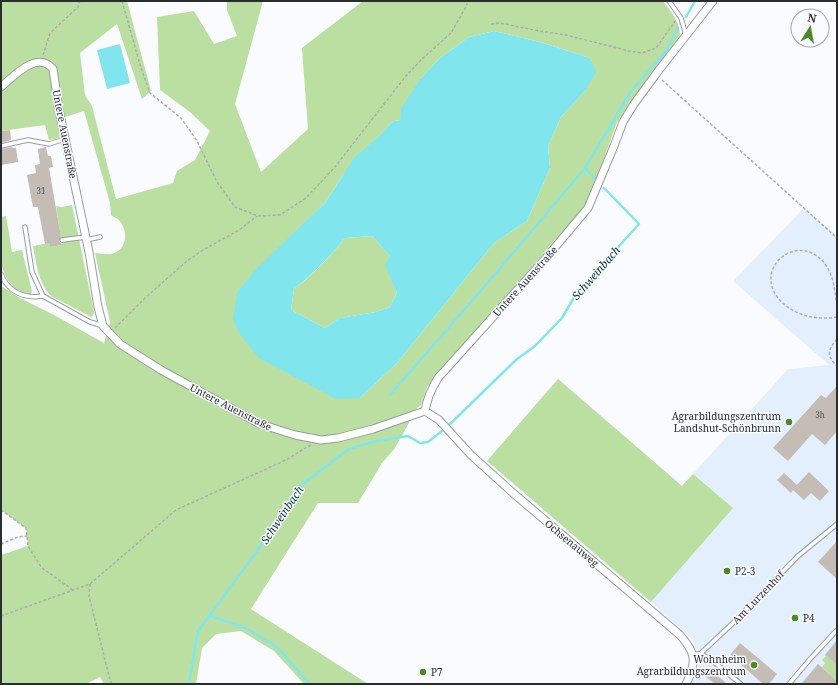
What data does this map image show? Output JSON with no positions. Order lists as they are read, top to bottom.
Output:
{
  "streets": {
    "street": ["Untere Auenstraße", "Ochsenauweg"],
    "lane": ["Am Lurzenhof"]
  },
  "crossings": [
    ["Untere Auenstraße", "Ochsenauweg"],
    ["Ochsenauweg", "Am Lurzenhof"]
  ],
  "water": ["Schweinbach"],
  "places": [
    "Agrarbildungszentrum Landshut-Schönbrunn",
    "P2-3",
    "P4",
    "Wohnheim Agrarbildungszentrum",
    "P7"
  ],
  "house_numbers": ["31", "3h"],
  "north": "top"
}
